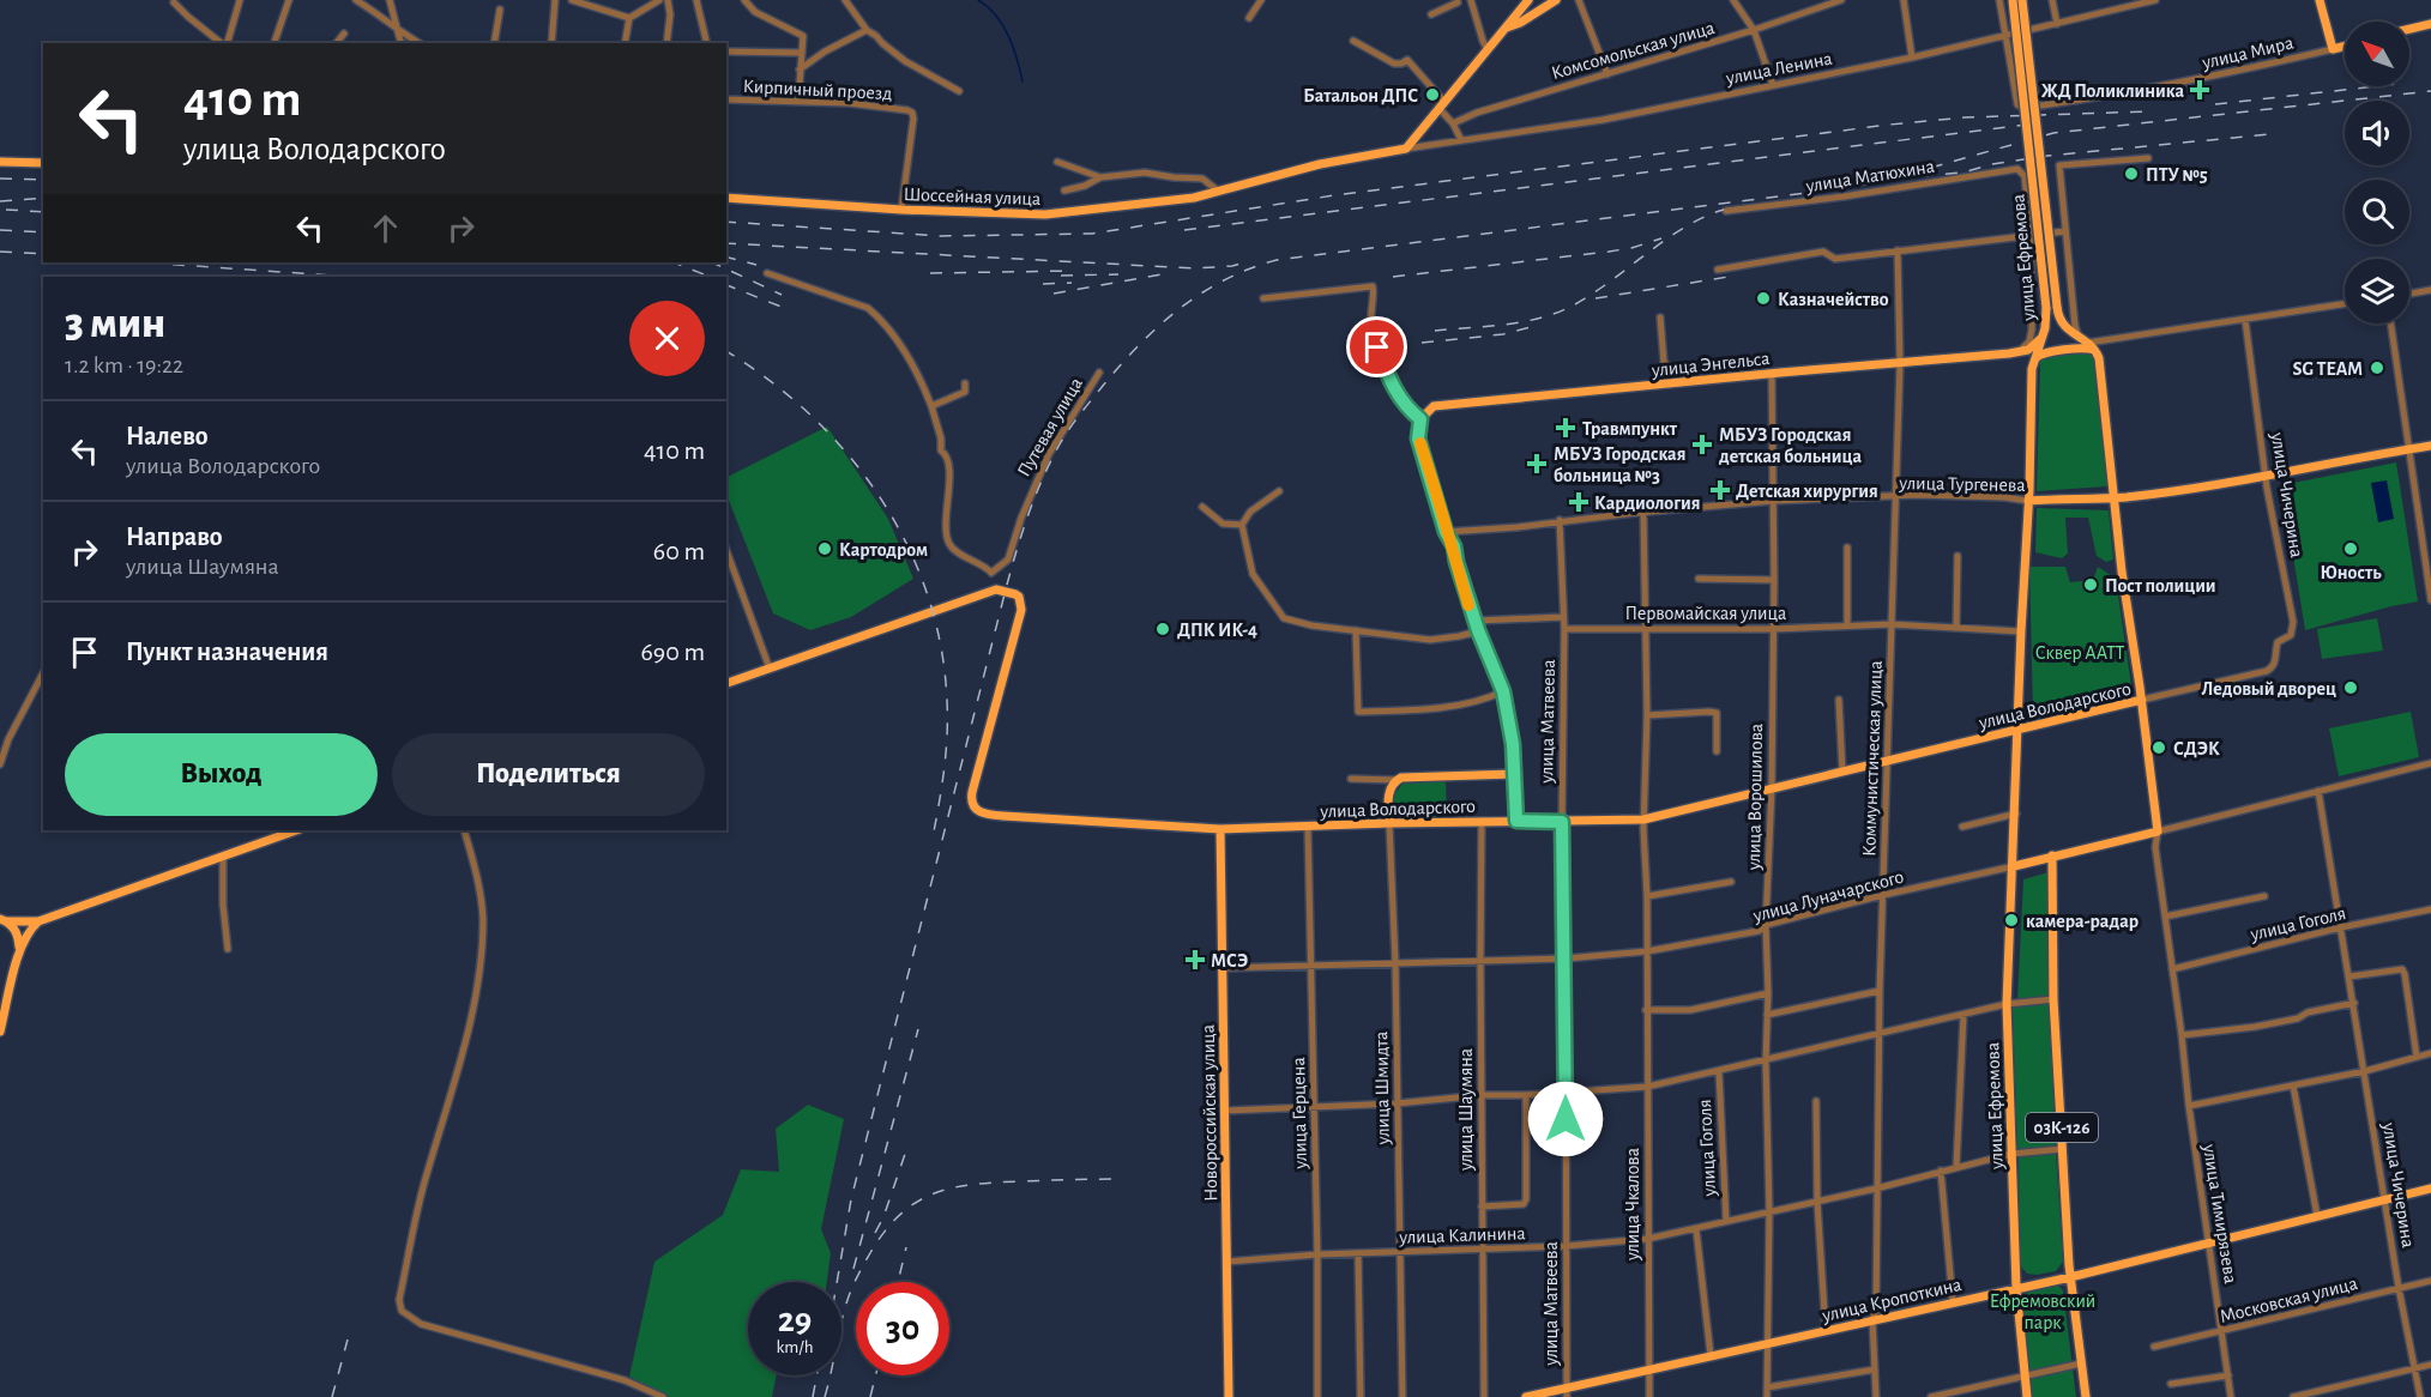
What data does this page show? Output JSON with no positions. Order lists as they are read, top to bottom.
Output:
{
  "streets": {
    "main road": [
      "улица Мира",
      "Шоссейная улица",
      "улица Ефремова",
      "улица Энгельса",
      "улица Тургенева",
      "улица Володарского",
      "улица Луначарского",
      "улица Шмидта",
      "Новороссийская улица",
      "03К-126",
      "улица Кропоткина"
    ],
    "street": [
      "Комсомольская улица",
      "улица Ленина",
      "Кирпичный проезд",
      "улица Матюхина",
      "Путевая улица",
      "улица Чичерина",
      "Первомайская улица",
      "улица Матвеева",
      "Коммунистическая улица",
      "улица Ворошилова",
      "улица Гоголя",
      "улица Шаумяна",
      "улица Герцена",
      "улица Чкалова",
      "улица Тимирязева",
      "улица Калинина",
      "Московская улица"
    ]
  },
  "crossings": [
    ["улица Мира", "улица Ленина"],
    ["улица Ленина", "Шоссейная улица"],
    ["Кирпичный проезд", "Шоссейная улица"],
    ["улица Матюхина", "улица Ефремова"],
    ["улица Ефремова", "улица Энгельса"],
    ["улица Ефремова", "улица Тургенева"],
    ["улица Ефремова", "Первомайская улица"],
    ["улица Ефремова", "улица Володарского"],
    ["улица Ефремова", "улица Луначарского"],
    ["улица Ефремова", "улица Гоголя"],
    ["улица Ефремова", "улица Калинина"],
    ["улица Ефремова", "улица Кропоткина"],
    ["улица Энгельса", "Коммунистическая улица"],
    ["улица Энгельса", "улица Ворошилова"],
    ["улица Тургенева", "улица Чичерина"],
    ["улица Тургенева", "улица Матвеева"],
    ["улица Тургенева", "Коммунистическая улица"],
    ["улица Тургенева", "улица Ворошилова"],
    ["улица Тургенева", "улица Чкалова"],
    ["улица Чичерина", "улица Володарского"],
    ["улица Чичерина", "улица Луначарского"],
    ["улица Чичерина", "улица Гоголя"],
    ["улица Чичерина", "улица Кропоткина"],
    ["улица Чичерина", "Московская улица"],
    ["Первомайская улица", "улица Матвеева"],
    ["Первомайская улица", "Коммунистическая улица"],
    ["Первомайская улица", "улица Ворошилова"],
    ["Первомайская улица", "улица Чкалова"],
    ["улица Володарского", "улица Матвеева"],
    ["улица Володарского", "Коммунистическая улица"],
    ["улица Володарского", "улица Ворошилова"],
    ["улица Володарского", "улица Шмидта"],
    ["улица Володарского", "улица Шаумяна"],
    ["улица Володарского", "Новороссийская улица"],
    ["улица Володарского", "улица Герцена"],
    ["улица Володарского", "улица Чкалова"],
    ["улица Матвеева", "улица Луначарского"],
    ["улица Матвеева", "улица Гоголя"],
    ["улица Матвеева", "улица Калинина"],
    ["улица Матвеева", "улица Кропоткина"],
    ["Коммунистическая улица", "улица Луначарского"],
    ["Коммунистическая улица", "улица Гоголя"],
    ["Коммунистическая улица", "улица Калинина"],
    ["Коммунистическая улица", "улица Кропоткина"],
    ["улица Ворошилова", "улица Луначарского"],
    ["улица Ворошилова", "улица Гоголя"],
    ["улица Ворошилова", "улица Калинина"],
    ["улица Ворошилова", "улица Кропоткина"],
    ["улица Луначарского", "улица Шмидта"],
    ["улица Луначарского", "улица Шаумяна"],
    ["улица Луначарского", "Новороссийская улица"],
    ["улица Луначарского", "улица Герцена"],
    ["улица Луначарского", "03К-126"],
    ["улица Луначарского", "улица Чкалова"],
    ["улица Луначарского", "улица Тимирязева"],
    ["улица Гоголя", "улица Шмидта"],
    ["улица Гоголя", "улица Шаумяна"],
    ["улица Гоголя", "Новороссийская улица"],
    ["улица Гоголя", "улица Герцена"],
    ["улица Гоголя", "03К-126"],
    ["улица Гоголя", "улица Чкалова"],
    ["улица Гоголя", "улица Тимирязева"],
    ["улица Гоголя", "улица Калинина"],
    ["улица Шмидта", "улица Калинина"],
    ["улица Шаумяна", "улица Калинина"],
    ["Новороссийская улица", "улица Калинина"],
    ["улица Герцена", "улица Калинина"],
    ["03К-126", "улица Калинина"],
    ["03К-126", "улица Кропоткина"],
    ["улица Чкалова", "улица Калинина"],
    ["улица Чкалова", "улица Кропоткина"],
    ["улица Тимирязева", "улица Кропоткина"],
    ["улица Тимирязева", "Московская улица"]
  ],
  "parks": ["Сквер ААТТ", "Ефремовский парк"],
  "places": {
    "health": [
      "ЖД Поликлиника",
      "Травмпункт",
      "МБУЗ Городская детская больница",
      "МБУЗ Городская больница №3",
      "Детская хирургия",
      "Кардиология",
      "МСЭ"
    ],
    "other": [
      "Батальон ДПС",
      "ПТУ №5",
      "Казначейство",
      "SG TEAM",
      "Картодром",
      "Юность",
      "Пост полиции",
      "ДПК ИК-4",
      "Ледовый дворец",
      "СДЭК",
      "камера-радар"
    ]
  },
  "north": "top left",
  "page": {
    "turn": ["410 m", "улица Володарского"],
    "heading": ["3 мин", "1.2 km · 19:22"],
    "list": [
      {
        "name": "Налево",
        "note": "улица Володарского",
        "value": "410 m"
      },
      {
        "name": "Направо",
        "note": "улица Шаумяна",
        "value": "60 m"
      },
      {
        "name": "Пункт назначения",
        "value": "690 m"
      }
    ],
    "buttons": ["Выход", "Поделиться"],
    "speed": "29 km/h",
    "limit": "30"
  }
}
